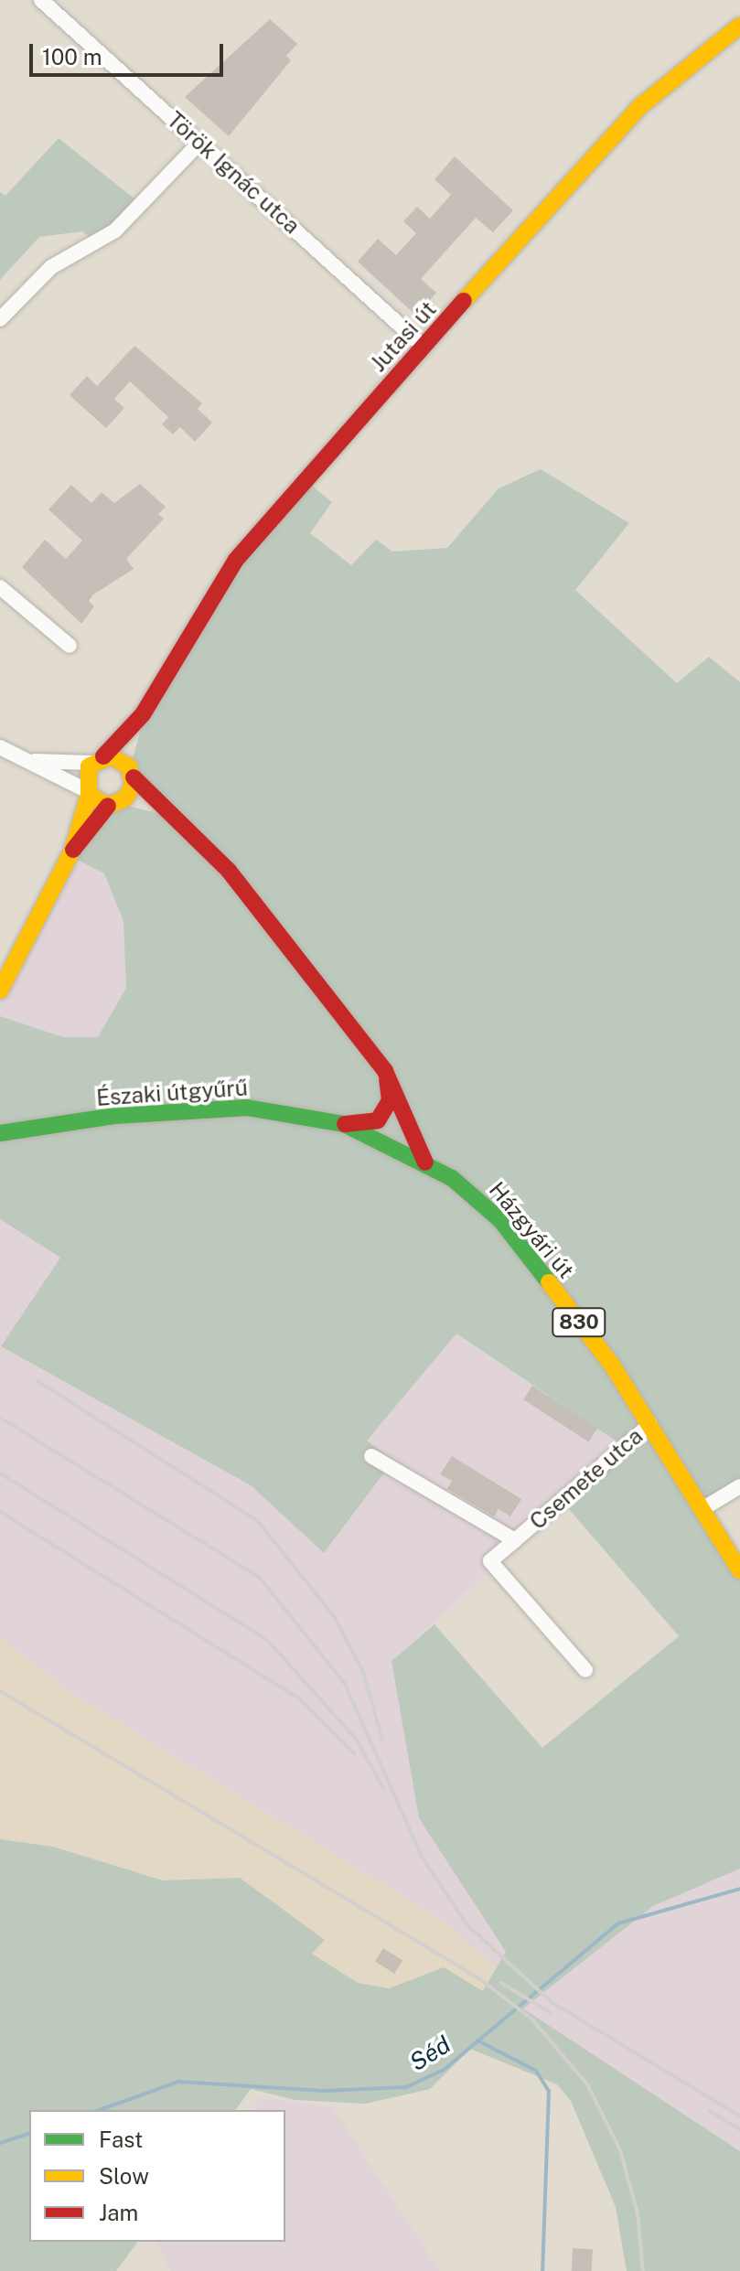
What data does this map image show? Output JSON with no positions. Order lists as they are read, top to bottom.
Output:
{
  "streets": {
    "street": [
      "Török Ignác utca",
      "Jutasi út",
      "Északi útgyűrű",
      "Házgyári út",
      "830",
      "Csemete utca"
    ]
  },
  "crossings": [
    ["Török Ignác utca", "Jutasi út"],
    ["Jutasi út", "Házgyári út"],
    ["Északi útgyűrű", "Házgyári út"],
    ["Házgyári út", "Csemete utca"]
  ],
  "water": ["Séd"],
  "legend": ["Fast", "Slow", "Jam"],
  "scale_bar": "100 m"
}
